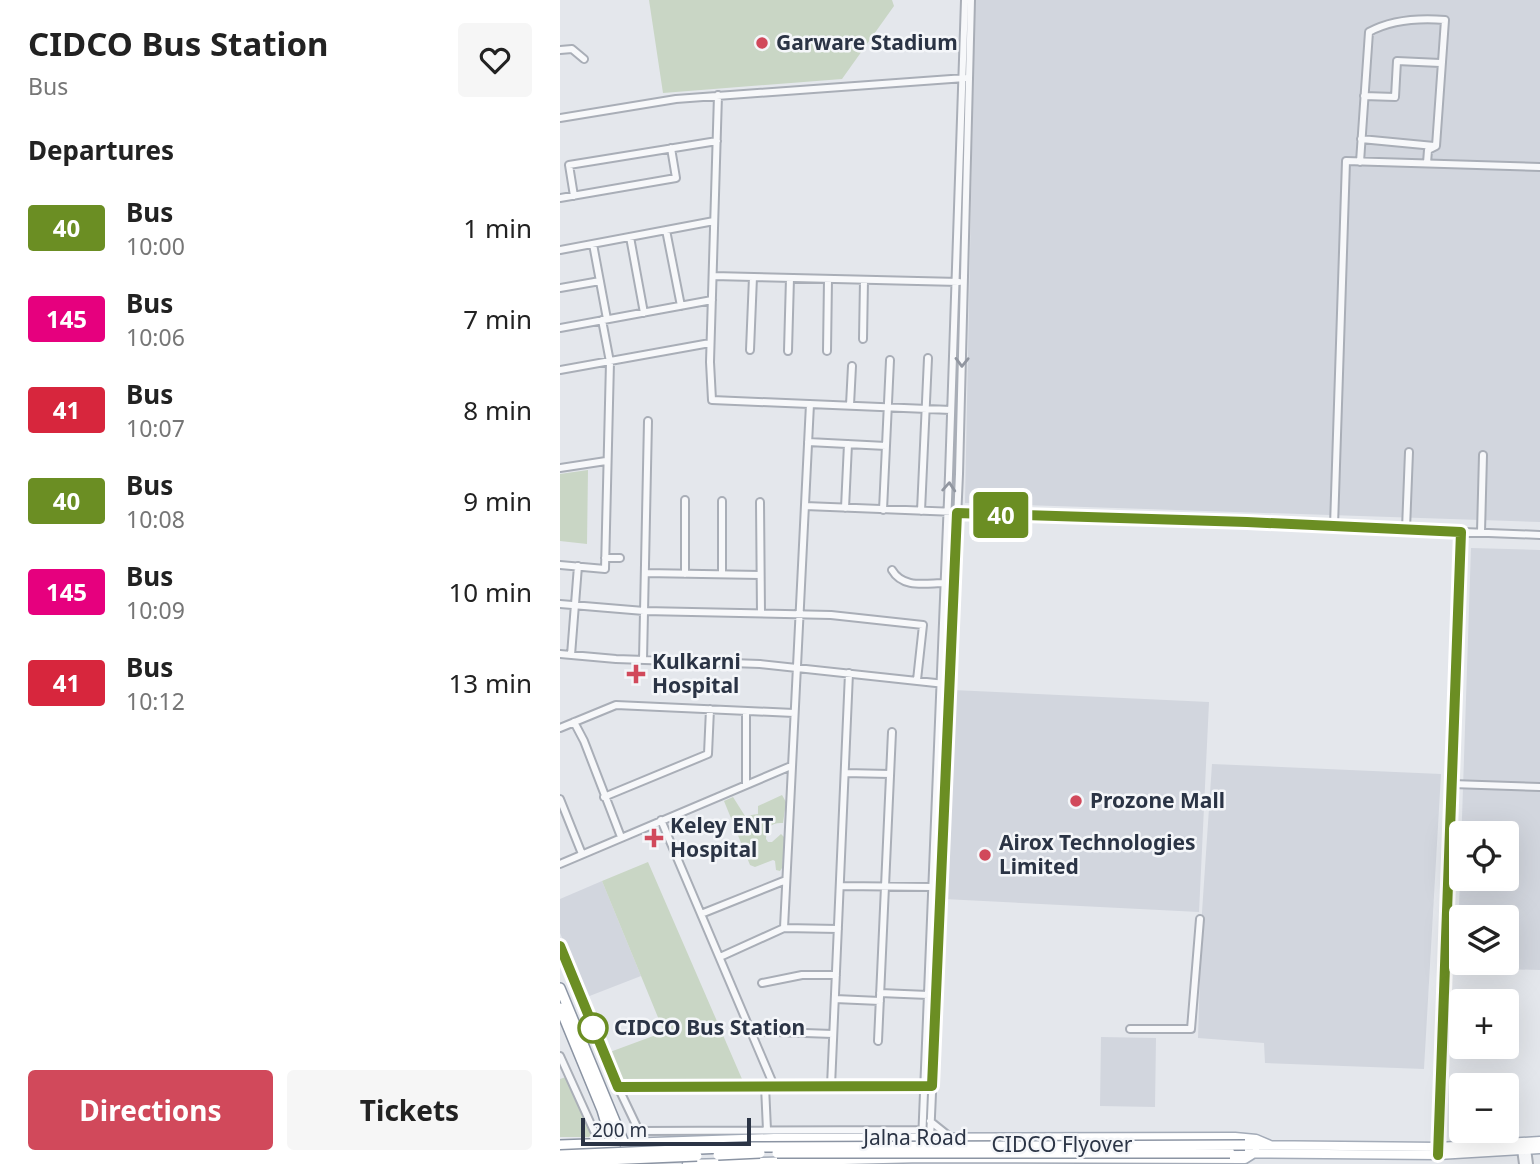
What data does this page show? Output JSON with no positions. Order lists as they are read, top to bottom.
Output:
{
  "streets": {
    "highway": ["Jalna Road", "CIDCO Flyover"]
  },
  "crossings": [
    ["Jalna Road", "CIDCO Flyover"]
  ],
  "places": {
    "other": [
      "Garware Stadium",
      "Prozone Mall",
      "Airox Technologies Limited",
      "CIDCO Bus Station"
    ],
    "health": ["Kulkarni Hospital", "Keley ENT Hospital"]
  },
  "lines": ["bus line 40"],
  "scale_bar": "200 m",
  "page": {
    "heading": [
      ["CIDCO Bus Station", "Bus"],
      "Departures"
    ],
    "on_map": "40",
    "list": [
      {
        "mark": "40",
        "name": "Bus",
        "note": "10:00",
        "value": "1 min"
      },
      {
        "mark": "145",
        "name": "Bus",
        "note": "10:06",
        "value": "7 min"
      },
      {
        "mark": "41",
        "name": "Bus",
        "note": "10:07",
        "value": "8 min"
      },
      {
        "mark": "40",
        "name": "Bus",
        "note": "10:08",
        "value": "9 min"
      },
      {
        "mark": "145",
        "name": "Bus",
        "note": "10:09",
        "value": "10 min"
      },
      {
        "mark": "41",
        "name": "Bus",
        "note": "10:12",
        "value": "13 min"
      }
    ],
    "map_buttons": ["+", "−"],
    "buttons": ["Directions", "Tickets"],
    "scale": "200 m"
  }
}
